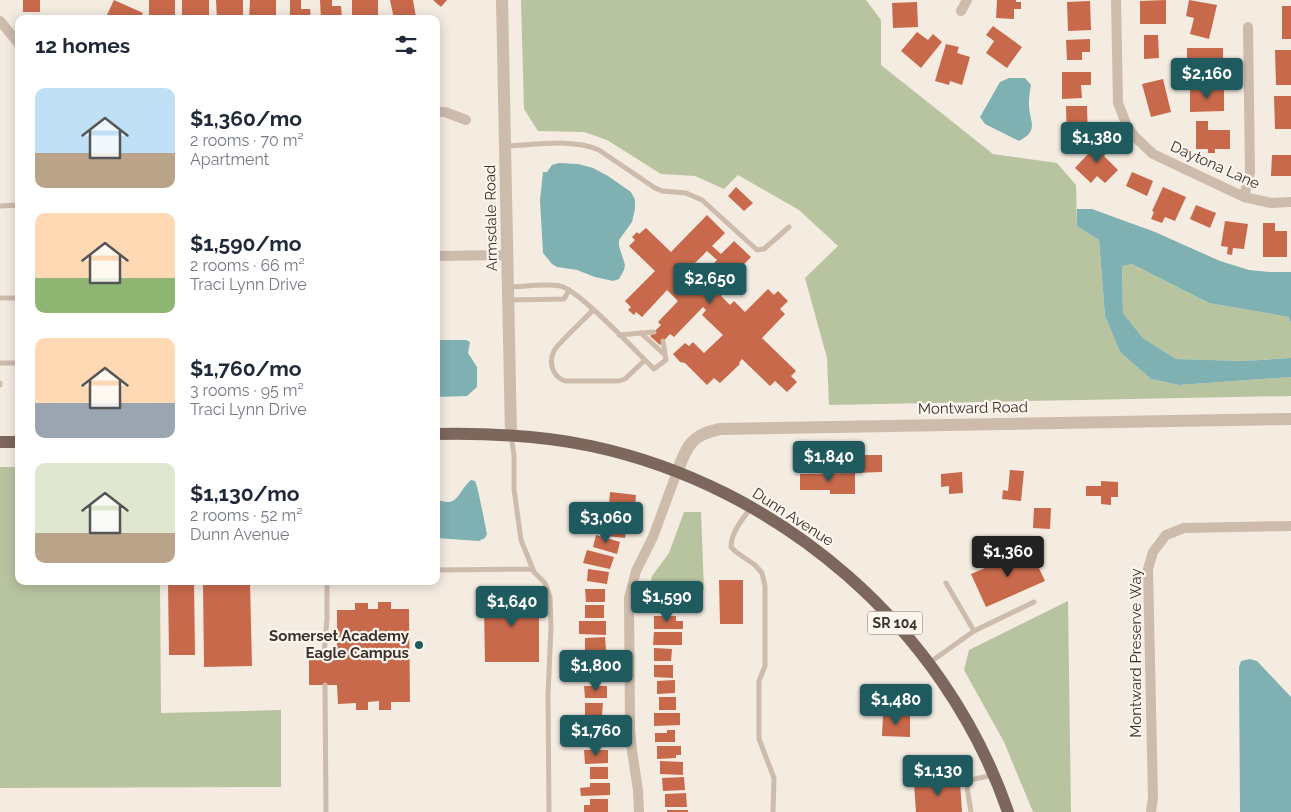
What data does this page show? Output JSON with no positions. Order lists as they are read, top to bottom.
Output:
{
  "streets": {
    "main road": ["Dunn Avenue", "SR 104"],
    "street": [
      "Daytona Lane",
      "Armsdale Road",
      "Montward Road",
      "Montward Preserve Way"
    ]
  },
  "crossings": [
    ["Armsdale Road", "Dunn Avenue"],
    ["Montward Road", "Dunn Avenue"]
  ],
  "places": ["Somerset Academy Eagle Campus"],
  "page": {
    "heading": "12 homes",
    "price": [
      "$2,160",
      "$1,380",
      "$2,650",
      "$1,840",
      "$3,060",
      "$1,360",
      "$1,590",
      "$1,640",
      "$1,800",
      "$1,480",
      "$1,760",
      "$1,130"
    ],
    "list": [
      {
        "name": "$1,360/mo",
        "note": "2 rooms · 70 m² · Apartment"
      },
      {
        "name": "$1,590/mo",
        "note": "2 rooms · 66 m² · Traci Lynn Drive"
      },
      {
        "name": "$1,760/mo",
        "note": "3 rooms · 95 m² · Traci Lynn Drive"
      },
      {
        "name": "$1,130/mo",
        "note": "2 rooms · 52 m² · Dunn Avenue"
      }
    ]
  }
}
